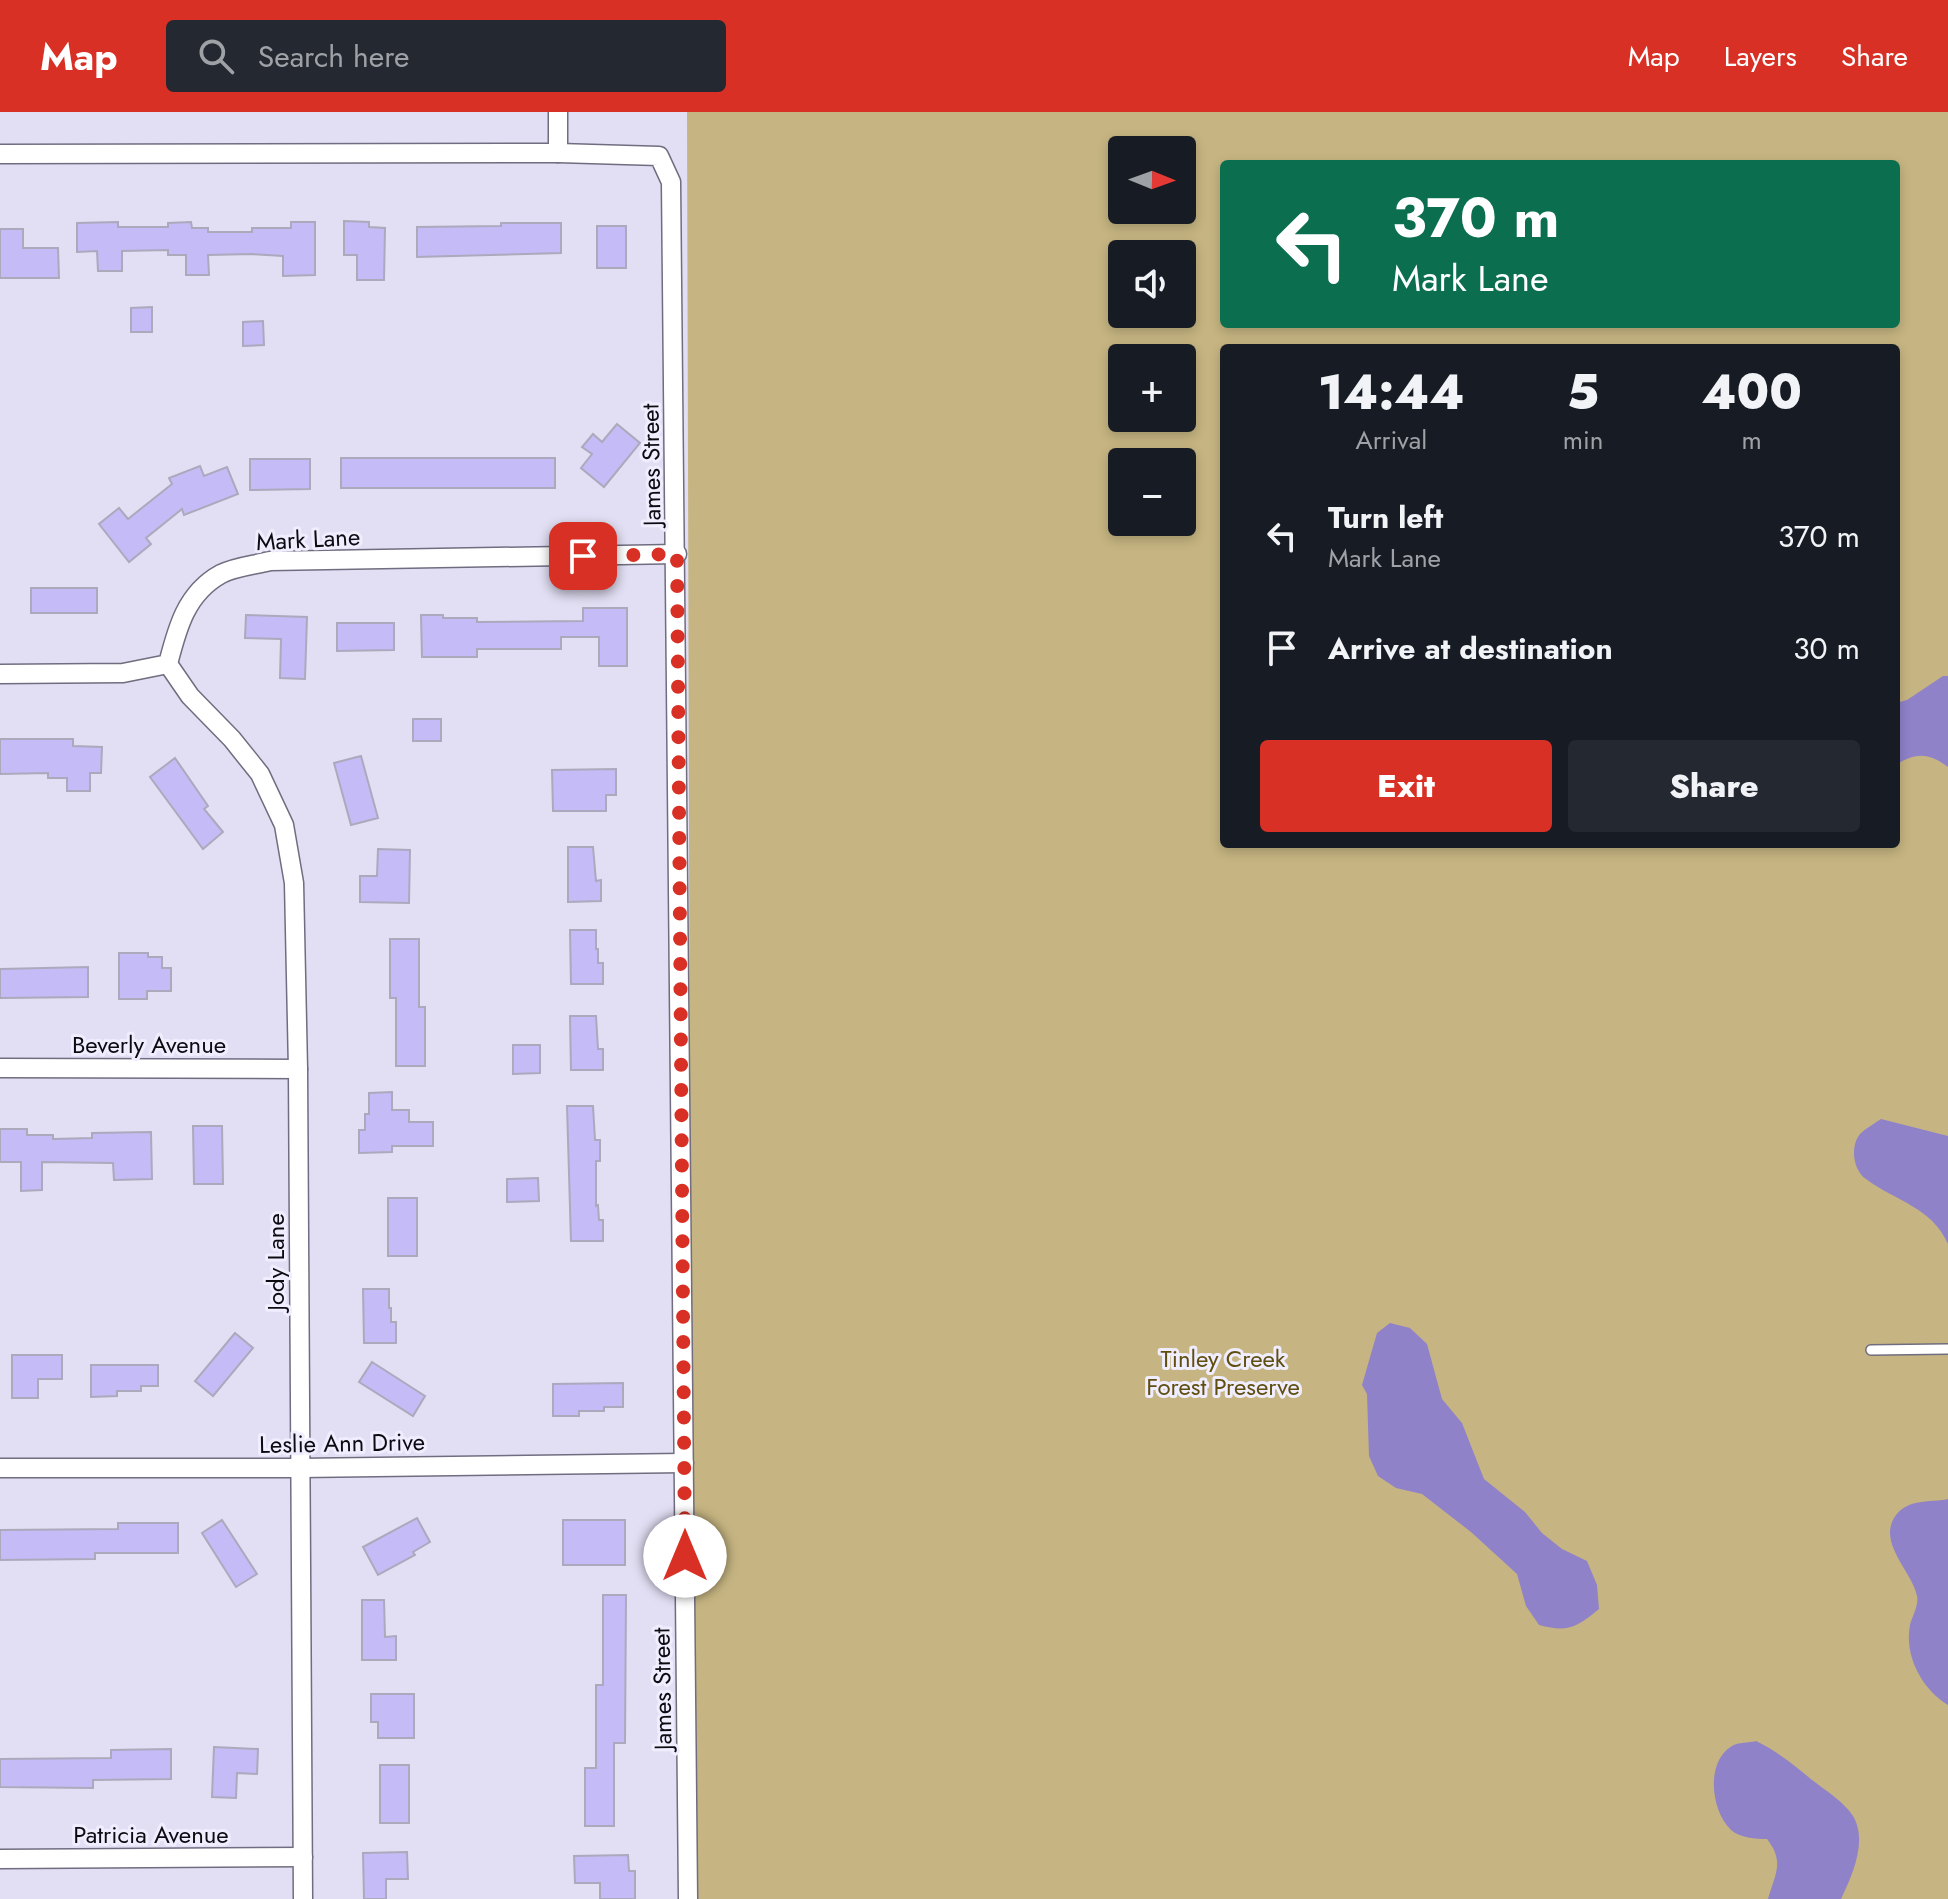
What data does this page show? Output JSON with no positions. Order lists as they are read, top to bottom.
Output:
{
  "streets": {
    "street": [
      "James Street",
      "Mark Lane",
      "Beverly Avenue",
      "Jody Lane",
      "Leslie Ann Drive",
      "Patricia Avenue"
    ]
  },
  "crossings": [
    ["James Street", "Mark Lane"],
    ["James Street", "Leslie Ann Drive"],
    ["Mark Lane", "Jody Lane"],
    ["Beverly Avenue", "Jody Lane"],
    ["Jody Lane", "Leslie Ann Drive"],
    ["Jody Lane", "Patricia Avenue"]
  ],
  "parks": ["Tinley Creek Forest Preserve"],
  "north": "right",
  "page": {
    "header": "Map",
    "search": "Search here",
    "nav": ["Map", "Layers", "Share"],
    "map_buttons": ["+", "−"],
    "turn": ["370 m", "Mark Lane"],
    "eta": [
      "14:44",
      "Arrival",
      "5",
      "min",
      "400",
      "m"
    ],
    "list": [
      {
        "name": "Turn left",
        "note": "Mark Lane",
        "value": "370 m"
      },
      {
        "name": "Arrive at destination",
        "value": "30 m"
      }
    ],
    "buttons": ["Exit", "Share"]
  }
}
